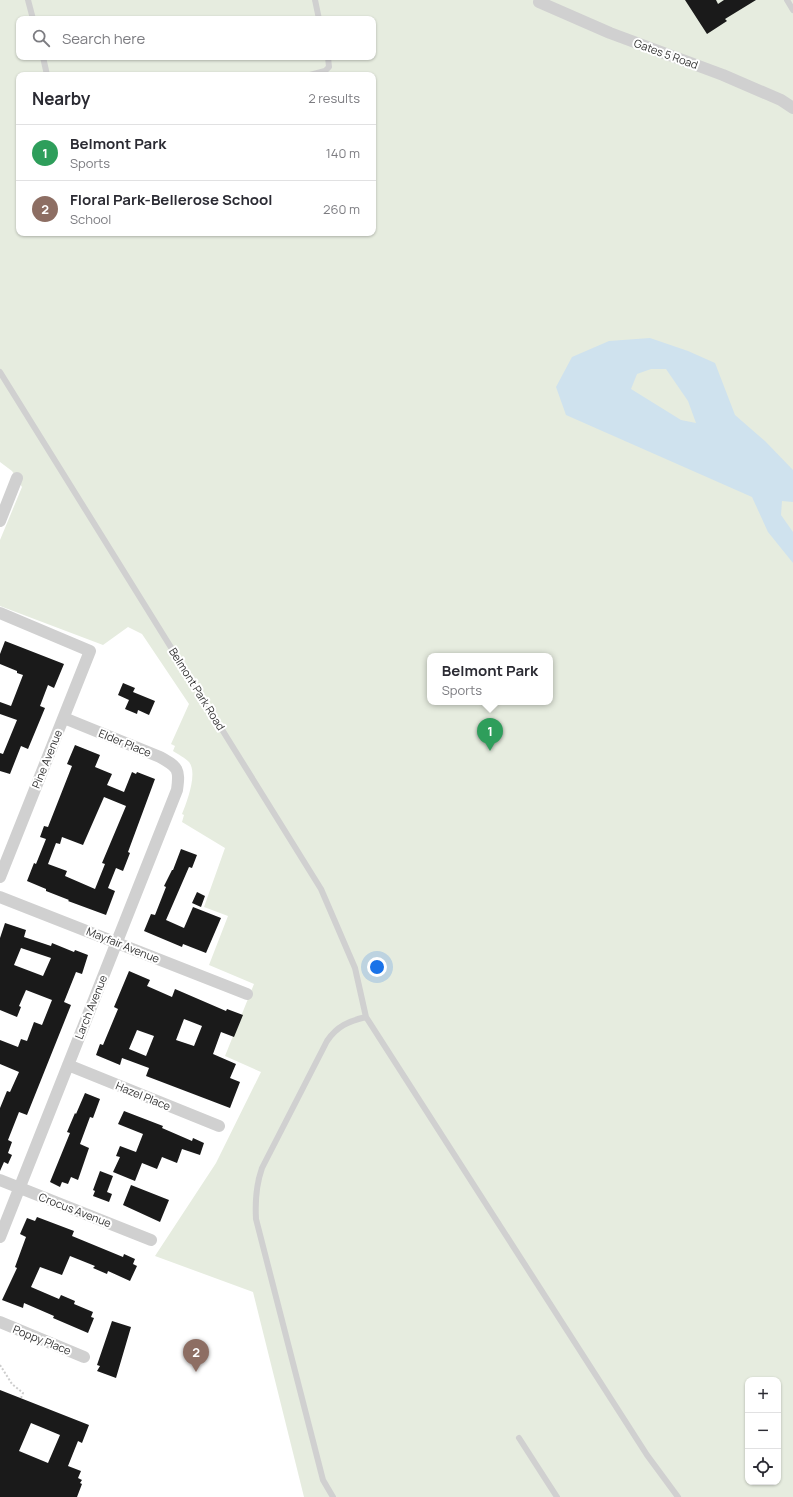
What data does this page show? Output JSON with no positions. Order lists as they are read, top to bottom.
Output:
{
  "streets": {
    "street": [
      "Gates 5 Road",
      "Elder Place",
      "Pine Avenue",
      "Mayfair Avenue",
      "Larch Avenue",
      "Hazel Place",
      "Crocus Avenue",
      "Poppy Place"
    ],
    "lane": ["Belmont Park Road"]
  },
  "crossings": [
    ["Elder Place", "Pine Avenue"],
    ["Elder Place", "Larch Avenue"],
    ["Mayfair Avenue", "Larch Avenue"],
    ["Larch Avenue", "Hazel Place"],
    ["Larch Avenue", "Crocus Avenue"]
  ],
  "page": {
    "search": "Search here",
    "heading": ["Nearby", "2 results"],
    "list": [
      {
        "mark": "1",
        "name": "Belmont Park",
        "note": "Sports",
        "value": "140 m"
      },
      {
        "mark": "2",
        "name": "Floral Park-Bellerose School",
        "note": "School",
        "value": "260 m"
      }
    ],
    "popup": ["Belmont Park", "Sports"],
    "pins": ["1", "2"],
    "map_buttons": ["+", "−"]
  }
}
